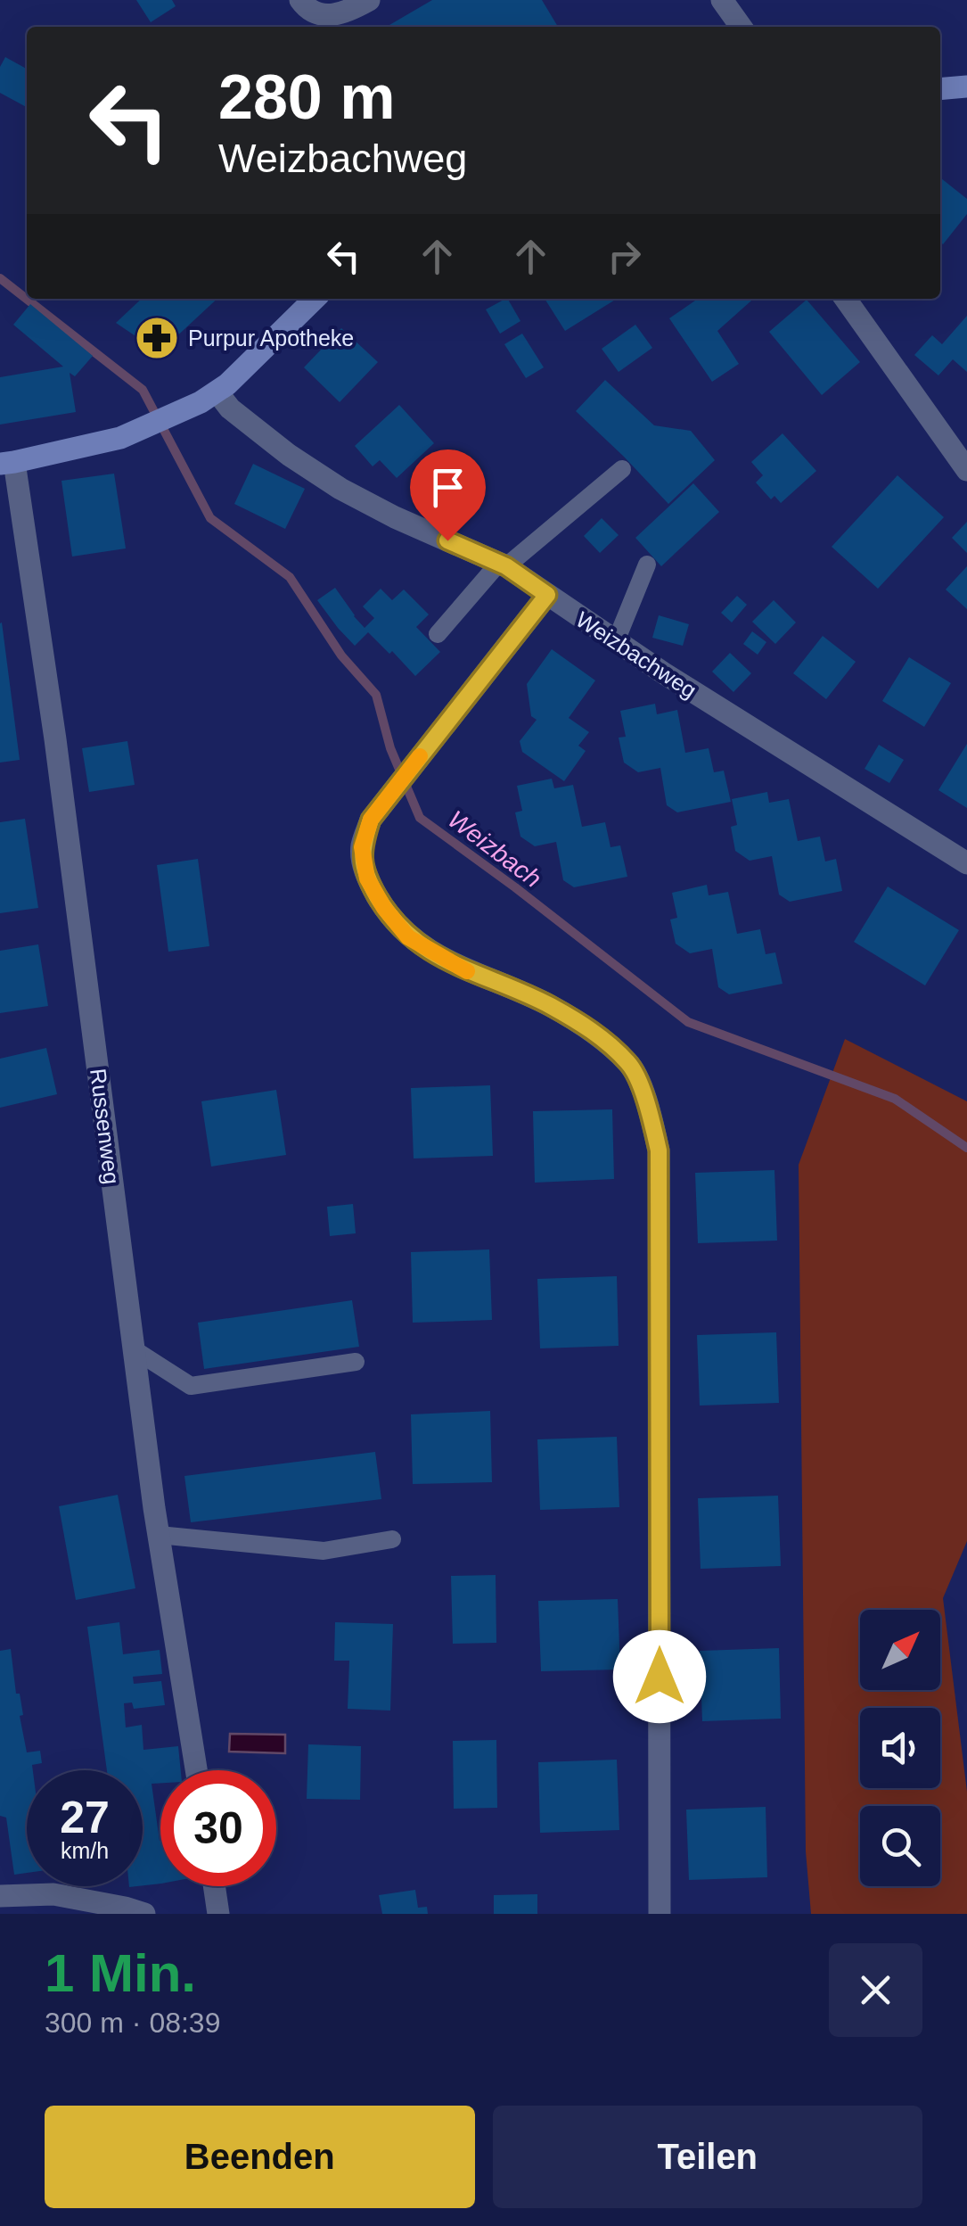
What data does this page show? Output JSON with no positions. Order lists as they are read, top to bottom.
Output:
{
  "streets": {
    "street": ["Weizbachweg", "Russenweg"]
  },
  "water": ["Weizbach"],
  "places": {
    "pharmacy": ["Purpur Apotheke"]
  },
  "north": "top right",
  "page": {
    "turn": ["280 m", "Weizbachweg"],
    "speed": "27 km/h",
    "limit": "30",
    "heading": ["1 Min.", "300 m · 08:39"],
    "buttons": ["Beenden", "Teilen"]
  }
}
